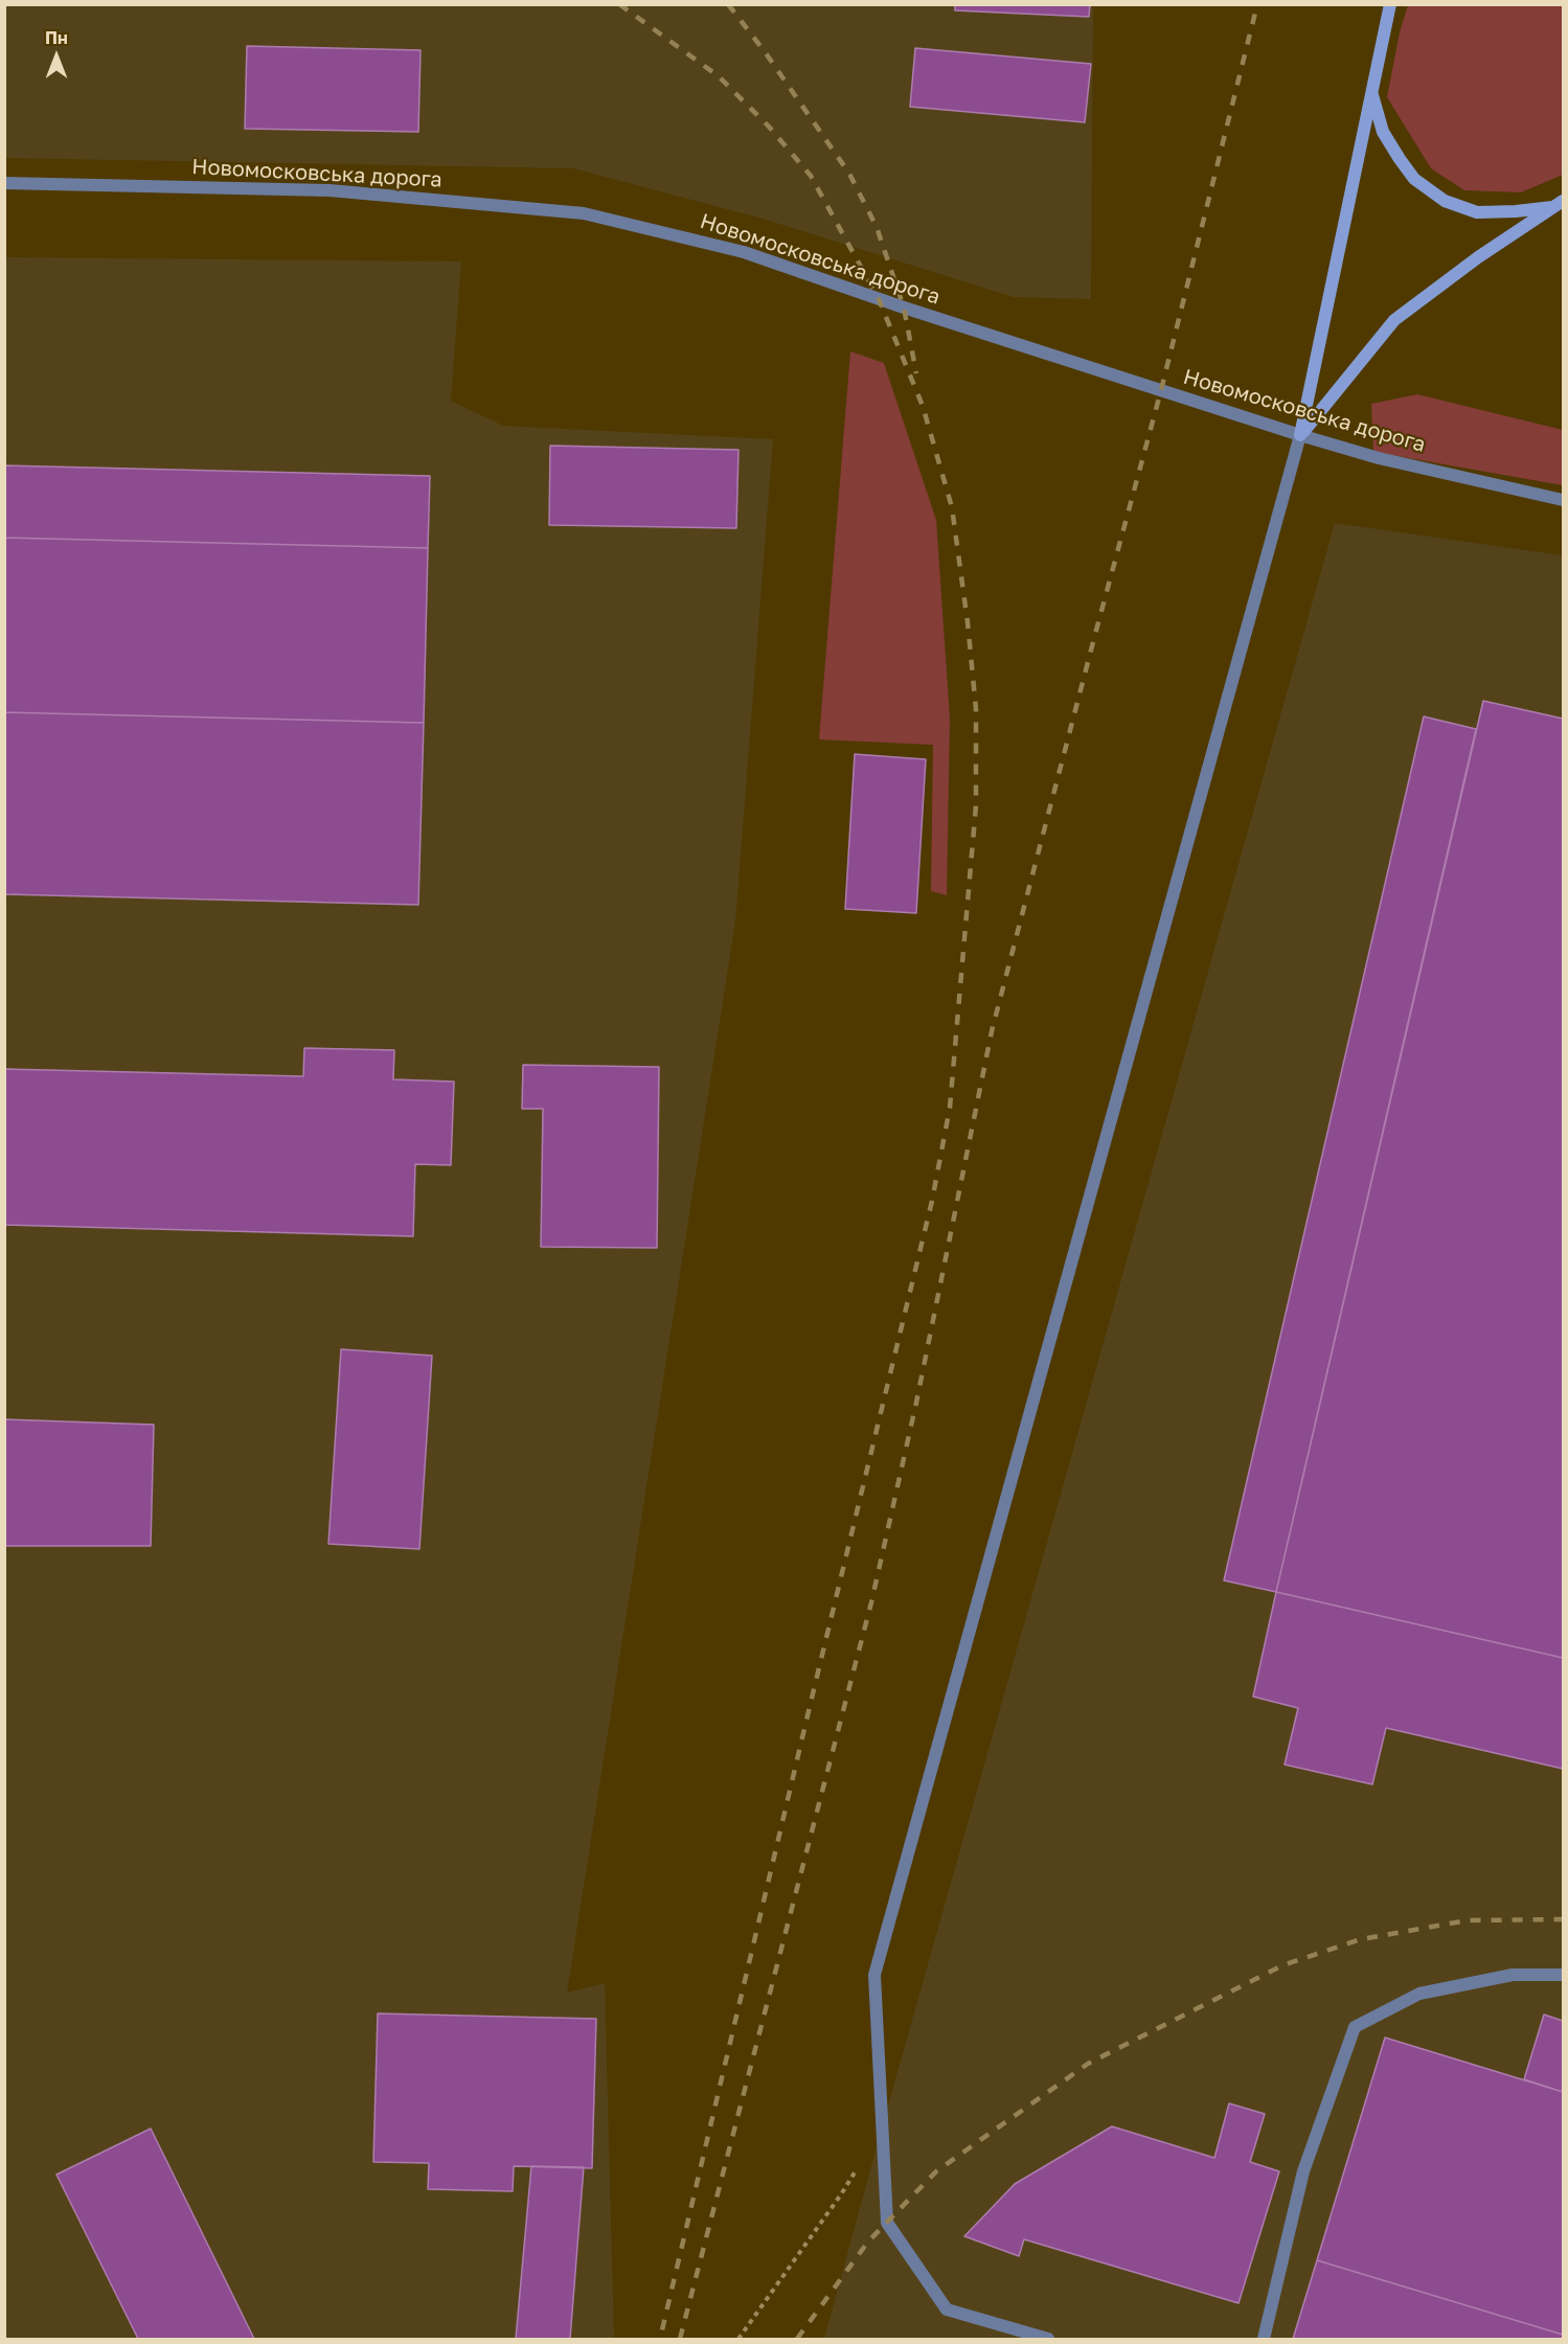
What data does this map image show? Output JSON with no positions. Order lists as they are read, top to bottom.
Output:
{
  "streets": {
    "street": ["Новомосковська дорога"]
  },
  "north": "top"
}
